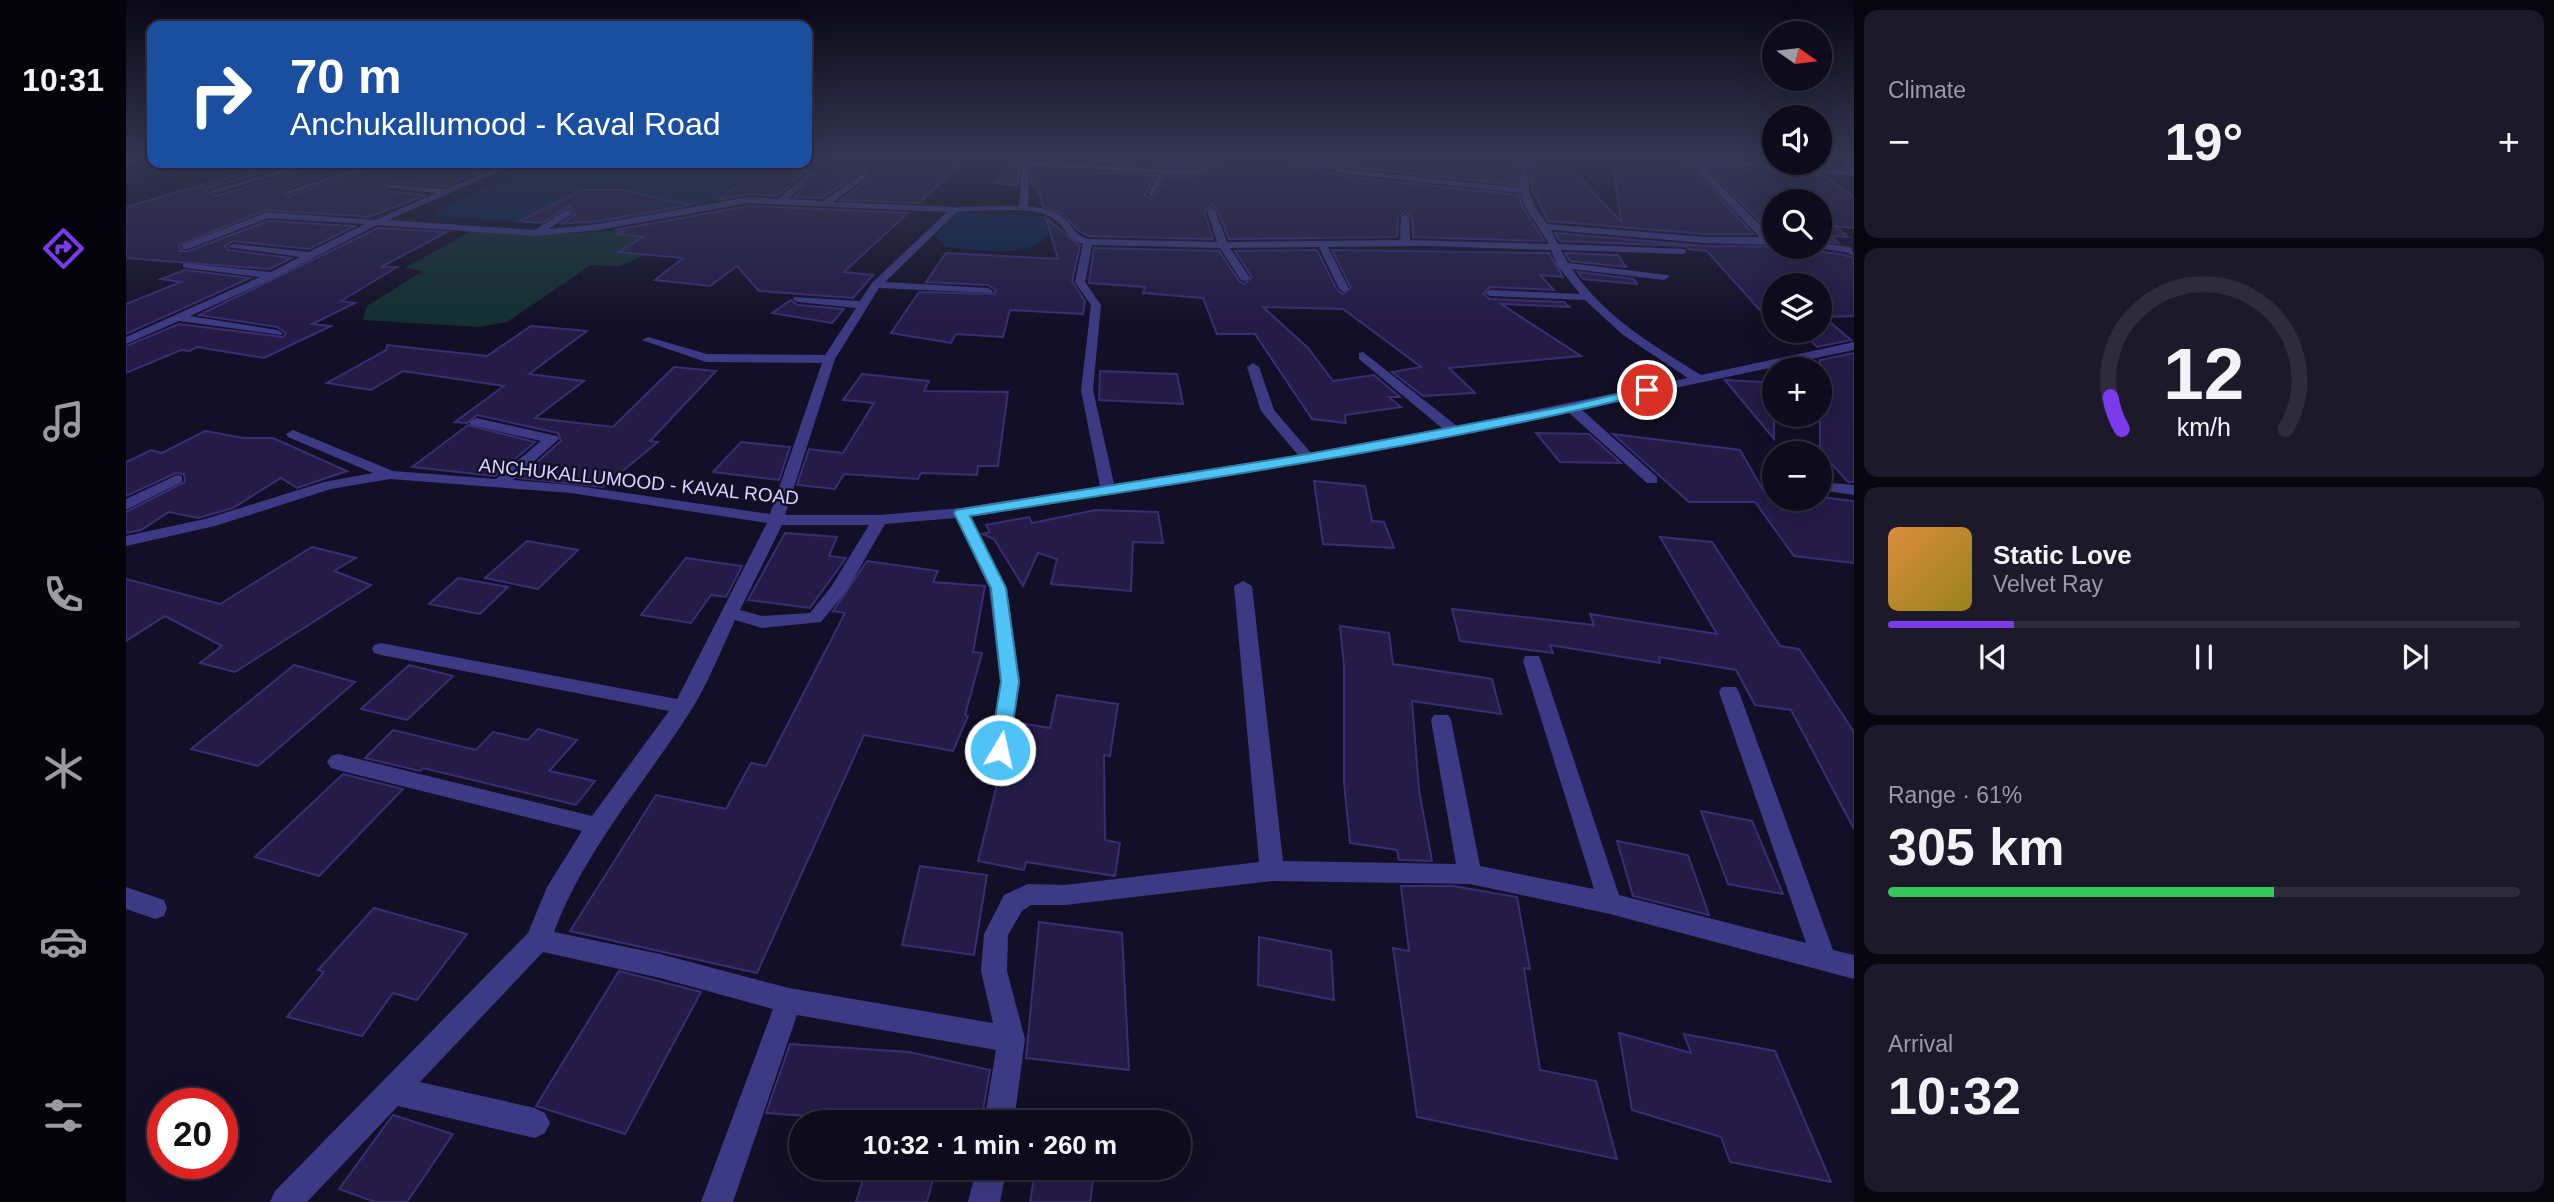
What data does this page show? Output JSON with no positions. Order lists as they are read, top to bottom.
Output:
{
  "streets": {
    "street": ["ANCHUKALLUMOOD - KAVAL ROAD"]
  },
  "north": "right",
  "page": {
    "tabs": "10:31",
    "tile": [
      "Climate",
      ["Range · 61%", "305 km"],
      ["Arrival", "10:32"]
    ],
    "map_buttons": ["+", "−"],
    "turn": ["70 m", "Anchukallumood - Kaval Road"],
    "heat": ["−", "19°", "+"],
    "song": ["Static Love", "Velvet Ray"],
    "limit": "20",
    "trip": "10:32 · 1 min · 260 m",
    "gauge": ["12", "km/h"]
  }
}
